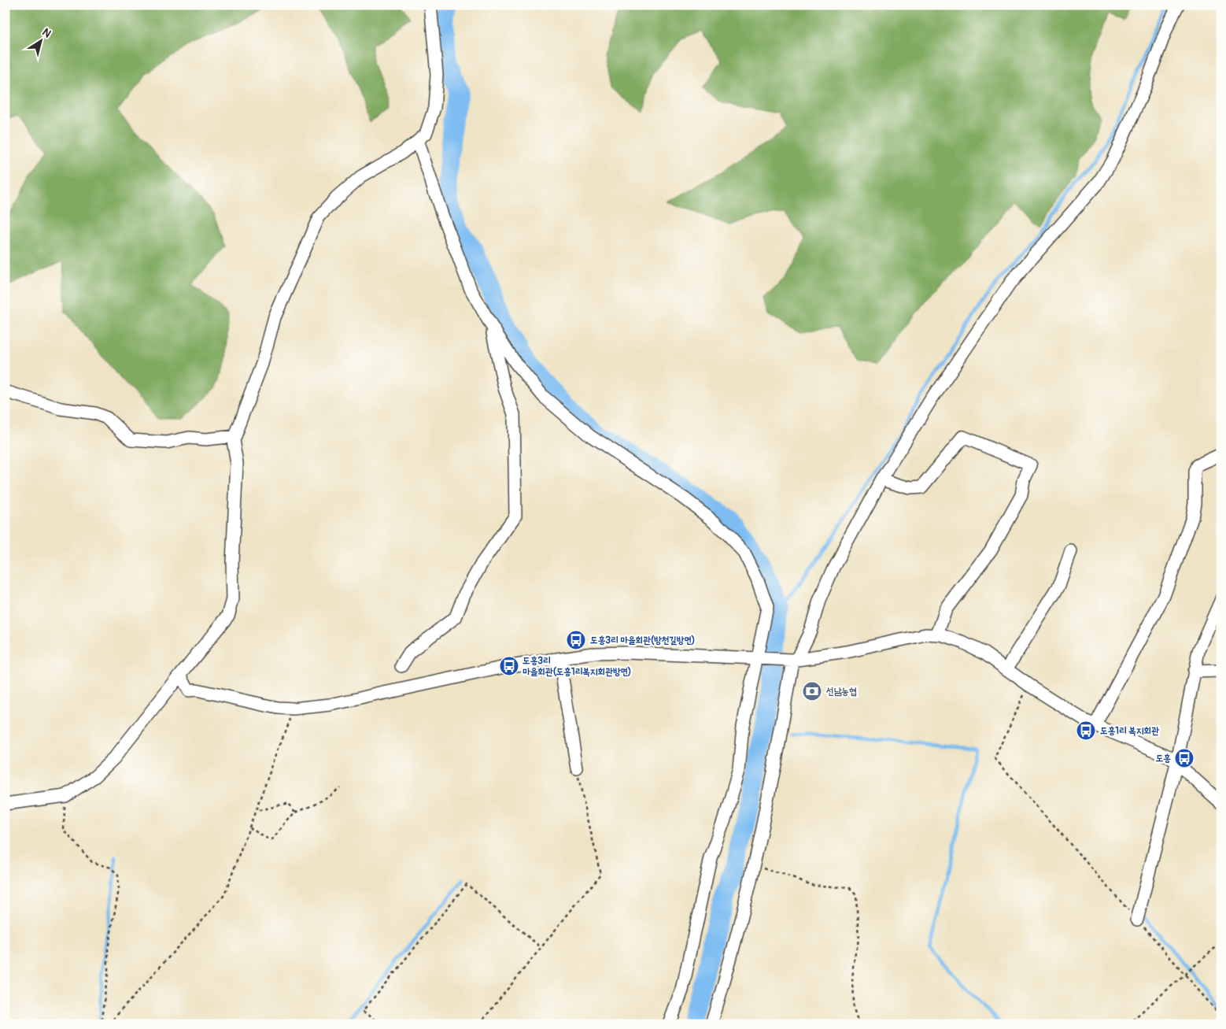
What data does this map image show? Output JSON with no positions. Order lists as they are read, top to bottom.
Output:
{
  "places": {
    "bus stop": [
      "도흥3리 마을회관(방천길방면)",
      "도흥3리 마을회관(도흥1리복지회관방면)",
      "도흥1리 복지회관",
      "도흥"
    ],
    "bank": ["선남농협"]
  },
  "north": "top right"
}
